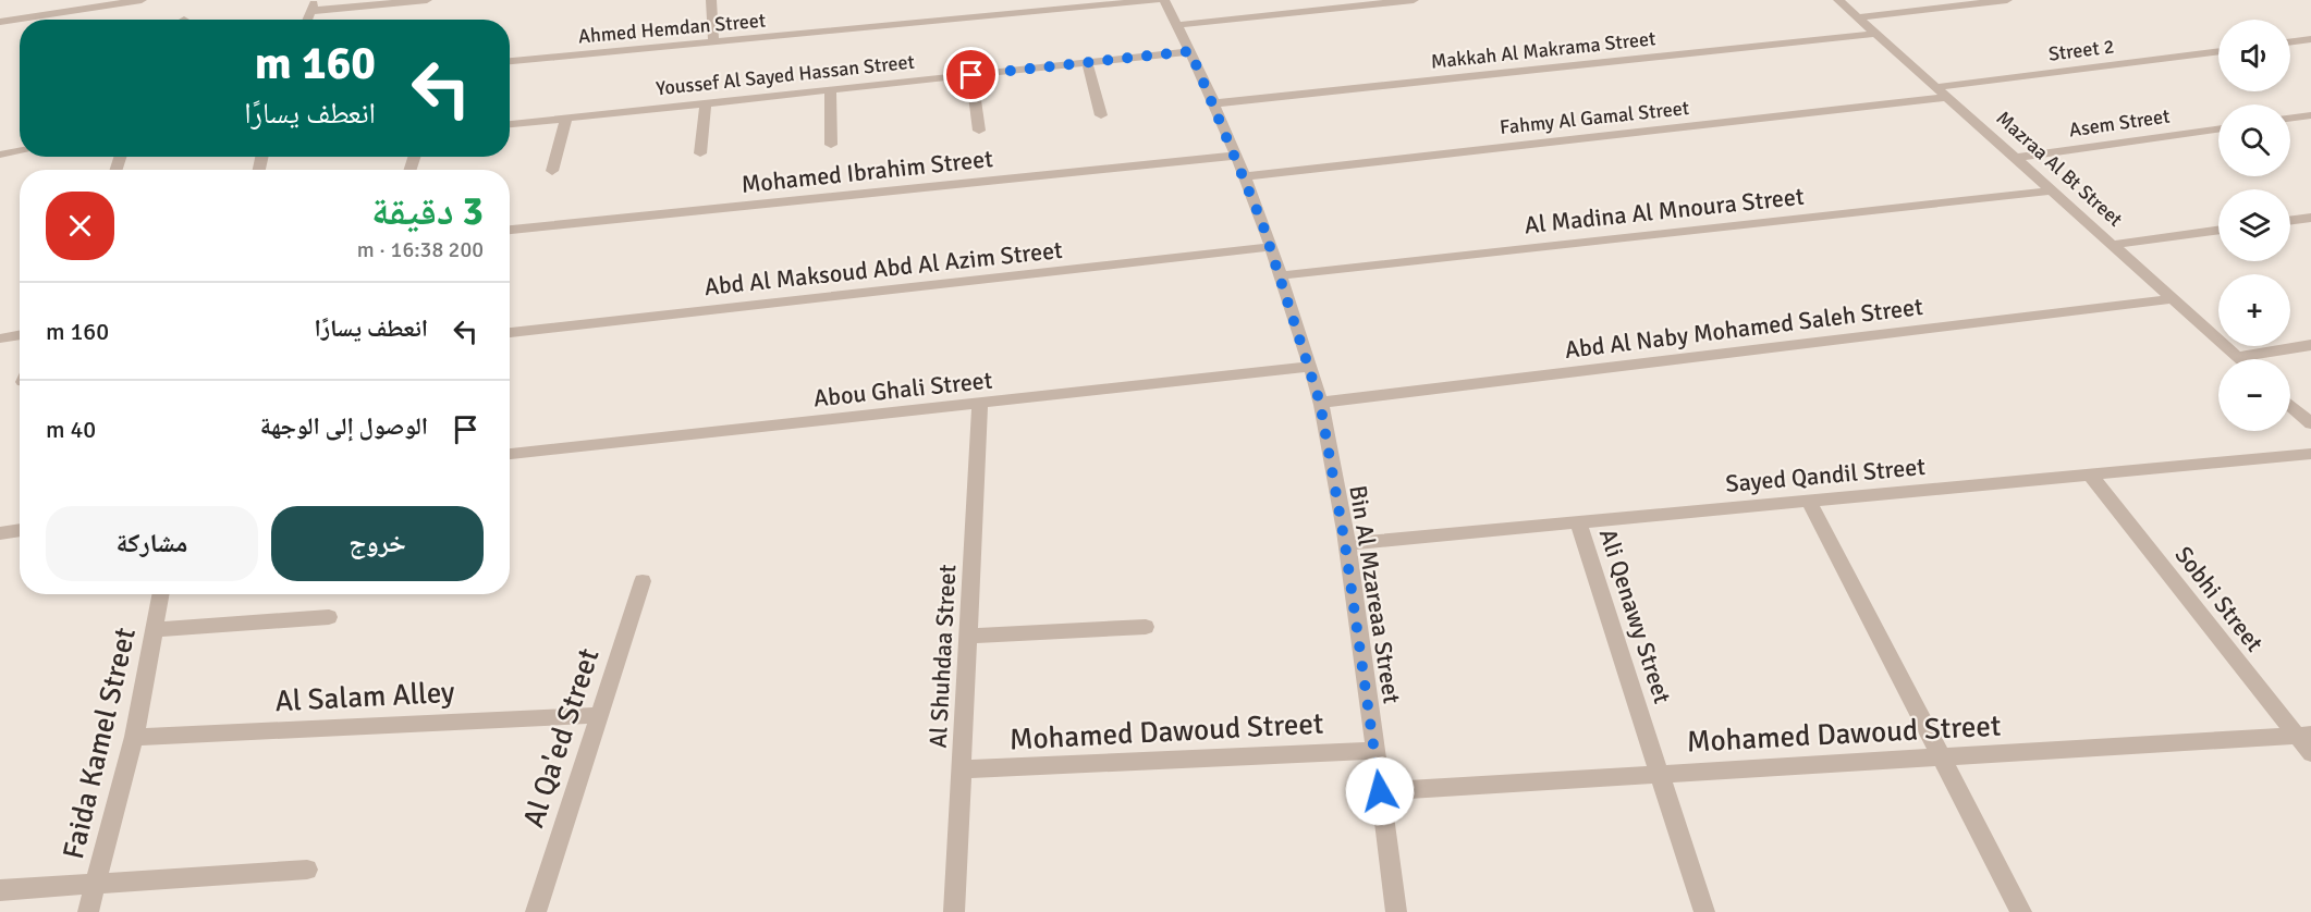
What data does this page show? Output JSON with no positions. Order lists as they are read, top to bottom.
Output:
{
  "streets": {
    "street": [
      "Ahmed Hemdan Street",
      "Makkah Al Makrama Street",
      "Street 2",
      "Youssef Al Sayed Hassan Street",
      "Fahmy Al Gamal Street",
      "Asem Street",
      "Mazraa Al Bt Street",
      "Mohamed Ibrahim Street",
      "Al Madina Al Mnoura Street",
      "Abd Al Maksoud Abd Al Azim Street",
      "Abd Al Naby Mohamed Saleh Street",
      "Abou Ghali Street",
      "Sayed Qandil Street",
      "Bin Al Mzareaa Street",
      "Sobhi Street",
      "Ali Qenawy Street",
      "Al Shuhdaa Street",
      "Al Salam Alley",
      "Mohamed Dawoud Street",
      "Al Qa'ed Street",
      "Faida Kamel Street"
    ]
  },
  "crossings": [
    ["Makkah Al Makrama Street", "Mazraa Al Bt Street"],
    ["Makkah Al Makrama Street", "Bin Al Mzareaa Street"],
    ["Street 2", "Mazraa Al Bt Street"],
    ["Youssef Al Sayed Hassan Street", "Bin Al Mzareaa Street"],
    ["Fahmy Al Gamal Street", "Mazraa Al Bt Street"],
    ["Fahmy Al Gamal Street", "Bin Al Mzareaa Street"],
    ["Asem Street", "Mazraa Al Bt Street"],
    ["Mazraa Al Bt Street", "Al Madina Al Mnoura Street"],
    ["Mazraa Al Bt Street", "Abd Al Naby Mohamed Saleh Street"],
    ["Mohamed Ibrahim Street", "Bin Al Mzareaa Street"],
    ["Al Madina Al Mnoura Street", "Bin Al Mzareaa Street"],
    ["Abd Al Maksoud Abd Al Azim Street", "Bin Al Mzareaa Street"],
    ["Abd Al Naby Mohamed Saleh Street", "Bin Al Mzareaa Street"],
    ["Abou Ghali Street", "Bin Al Mzareaa Street"],
    ["Abou Ghali Street", "Al Shuhdaa Street"],
    ["Sayed Qandil Street", "Bin Al Mzareaa Street"],
    ["Sayed Qandil Street", "Sobhi Street"],
    ["Sayed Qandil Street", "Ali Qenawy Street"],
    ["Bin Al Mzareaa Street", "Mohamed Dawoud Street"],
    ["Sobhi Street", "Mohamed Dawoud Street"],
    ["Ali Qenawy Street", "Mohamed Dawoud Street"],
    ["Al Shuhdaa Street", "Mohamed Dawoud Street"],
    ["Al Salam Alley", "Al Qa'ed Street"],
    ["Al Salam Alley", "Faida Kamel Street"]
  ],
  "page": {
    "map_buttons": ["+", "−"],
    "turn": ["160 m", "انعطف يسارًا"],
    "heading": ["3 دقيقة", "200 m · 16:38"],
    "list": [
      {
        "name": "انعطف يسارًا",
        "value": "160 m"
      },
      {
        "name": "الوصول إلى الوجهة",
        "value": "40 m"
      }
    ],
    "buttons": ["خروج", "مشاركة"]
  }
}
